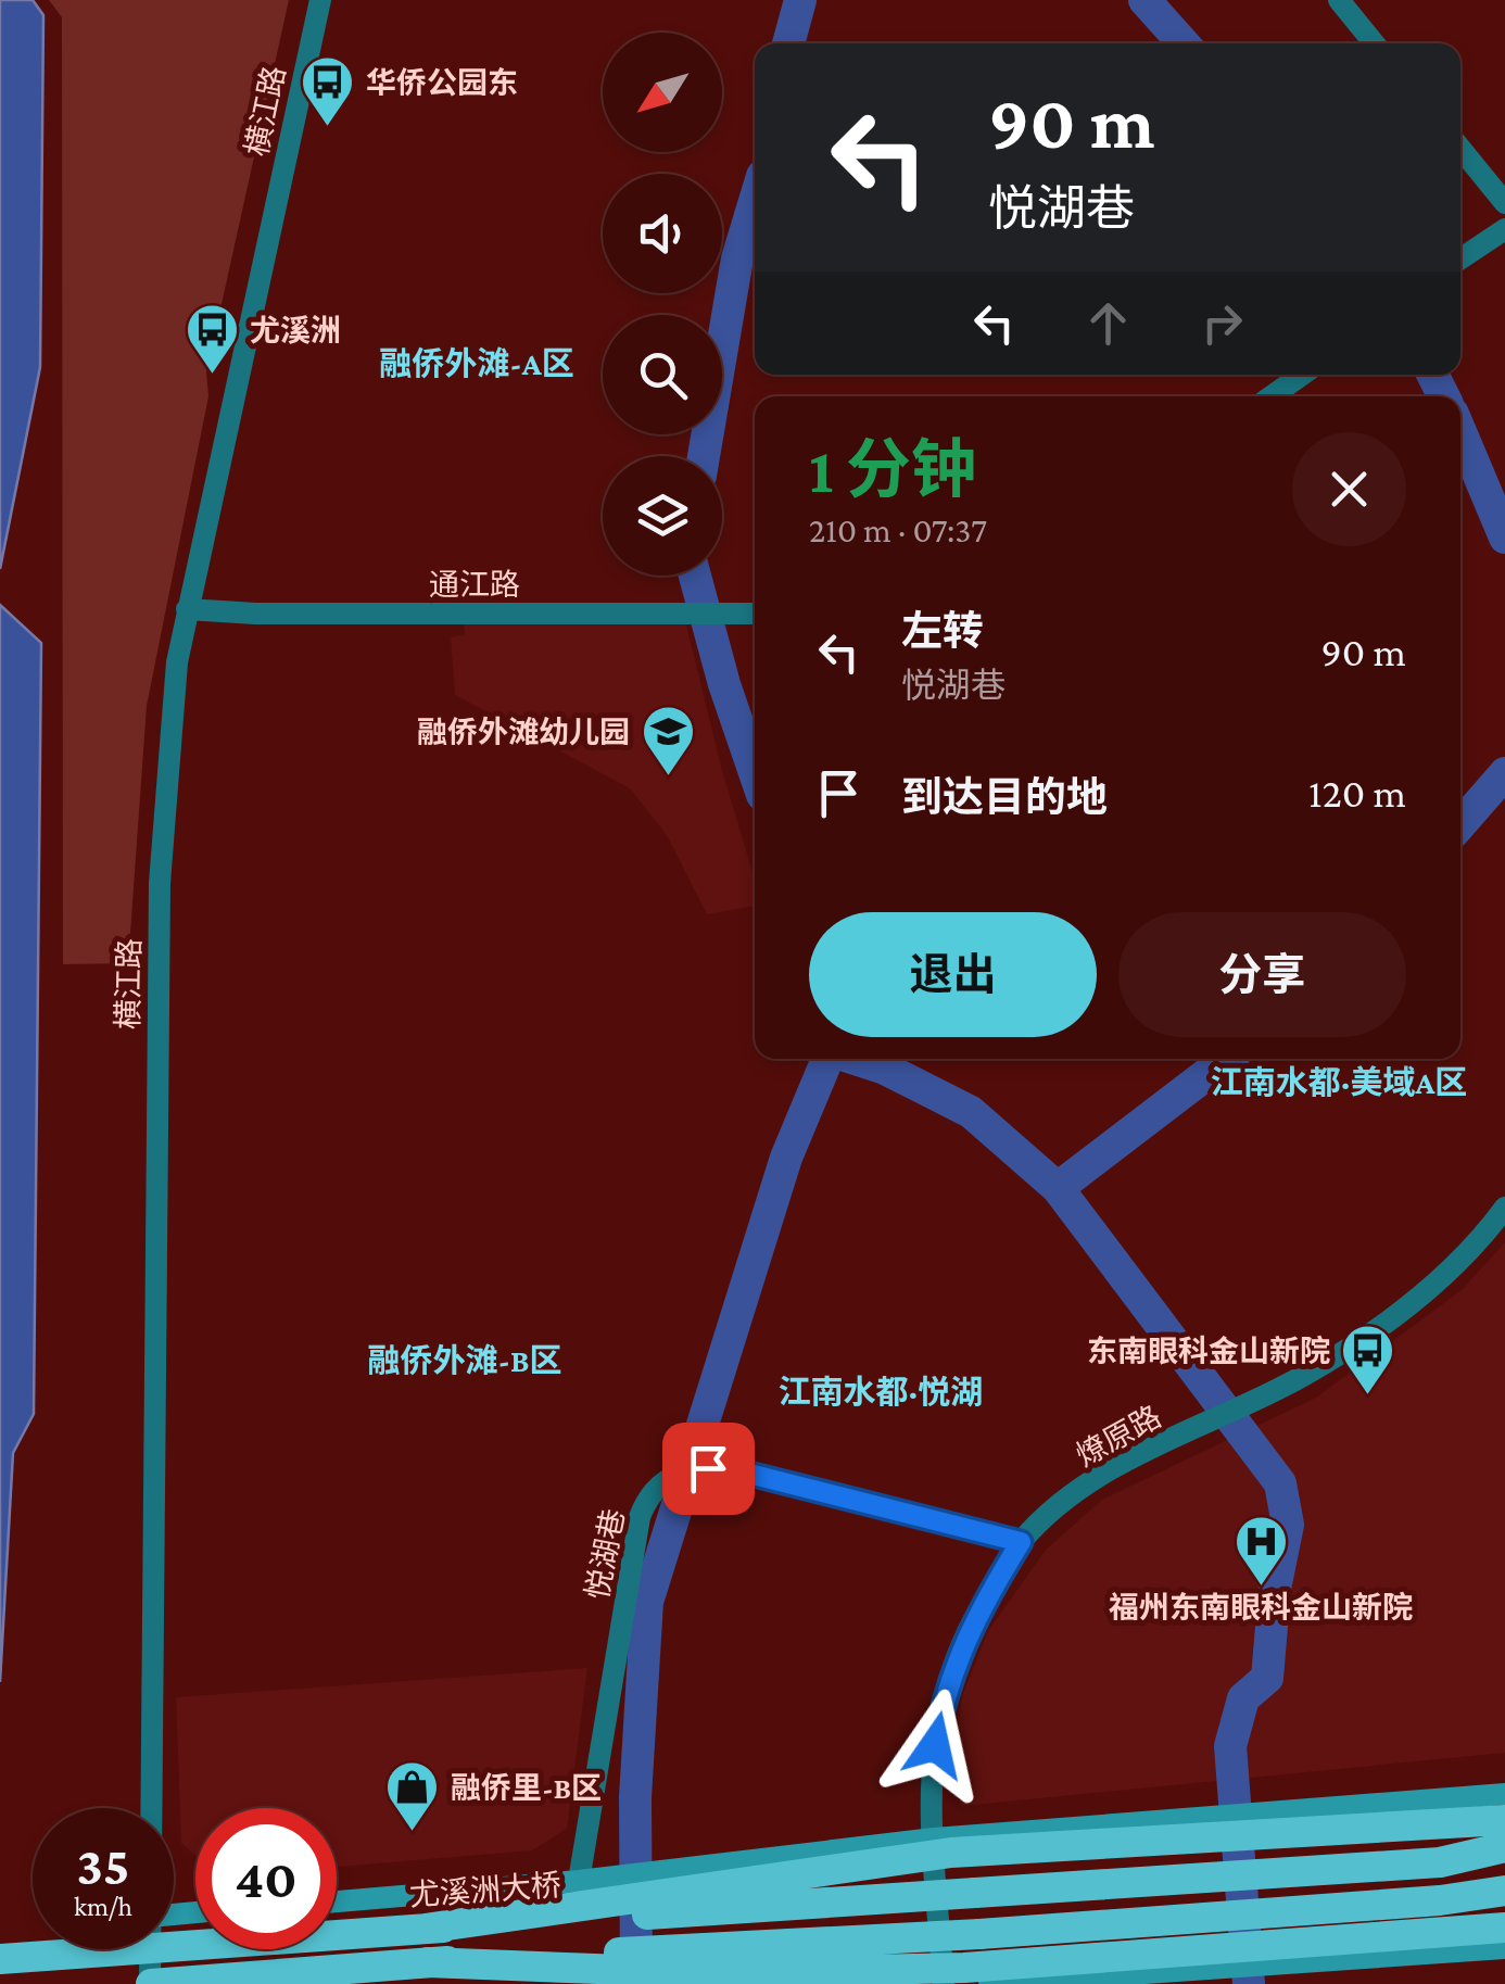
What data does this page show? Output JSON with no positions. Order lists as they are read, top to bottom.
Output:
{
  "streets": {
    "highway": ["尤溪洲大桥"],
    "street": [
      "横江路",
      "通江路",
      "燎原路",
      "悦湖巷"
    ]
  },
  "crossings": [
    ["横江路", "通江路"],
    ["燎原路", "悦湖巷"]
  ],
  "districts": [
    "融侨外滩-A区",
    "江南水都·美域A区",
    "融侨外滩-B区",
    "江南水都·悦湖"
  ],
  "places": {
    "bus stop": ["华侨公园东", "尤溪洲", "东南眼科金山新院"],
    "school or university": ["融侨外滩幼儿园"],
    "hospital": ["福州东南眼科金山新院"],
    "shop": ["融侨里-B区"]
  },
  "north": "bottom left",
  "page": {
    "turn": ["90 m", "悦湖巷"],
    "heading": ["1 分钟", "210 m · 07:37"],
    "list": [
      {
        "name": "左转",
        "note": "悦湖巷",
        "value": "90 m"
      },
      {
        "name": "到达目的地",
        "value": "120 m"
      }
    ],
    "buttons": ["退出", "分享"],
    "speed": "35 km/h",
    "limit": "40"
  }
}
